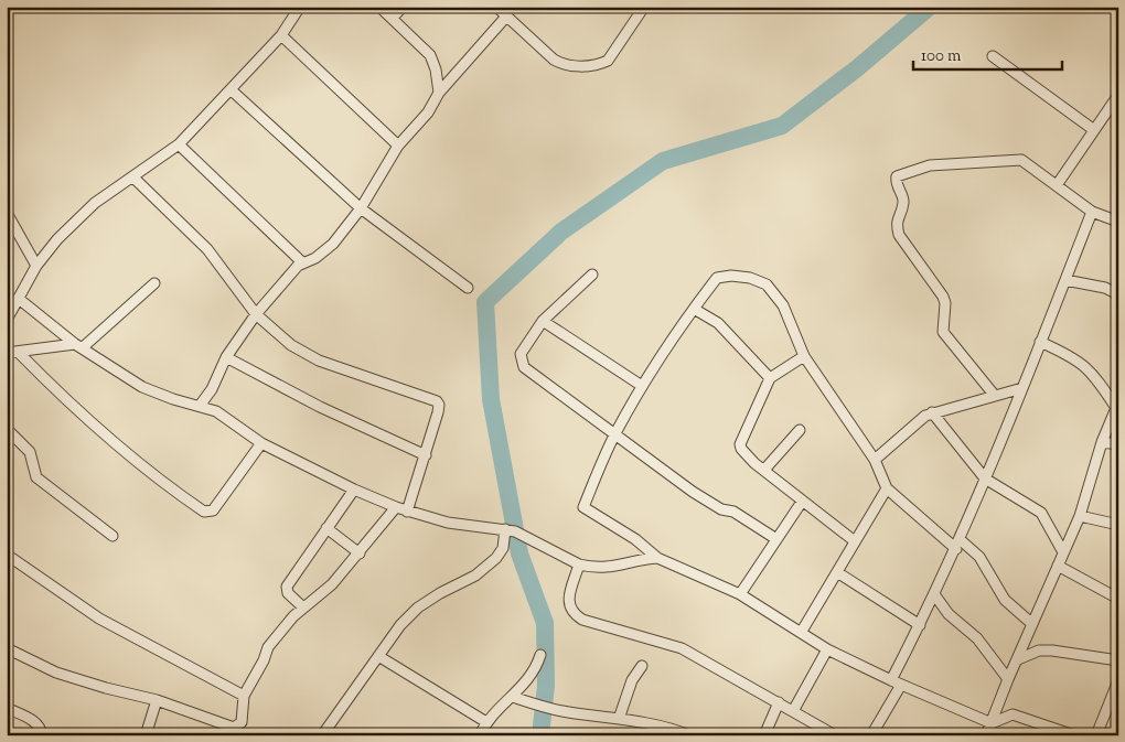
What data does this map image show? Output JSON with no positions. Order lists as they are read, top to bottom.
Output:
{
  "scale_bar": "100 m"
}
